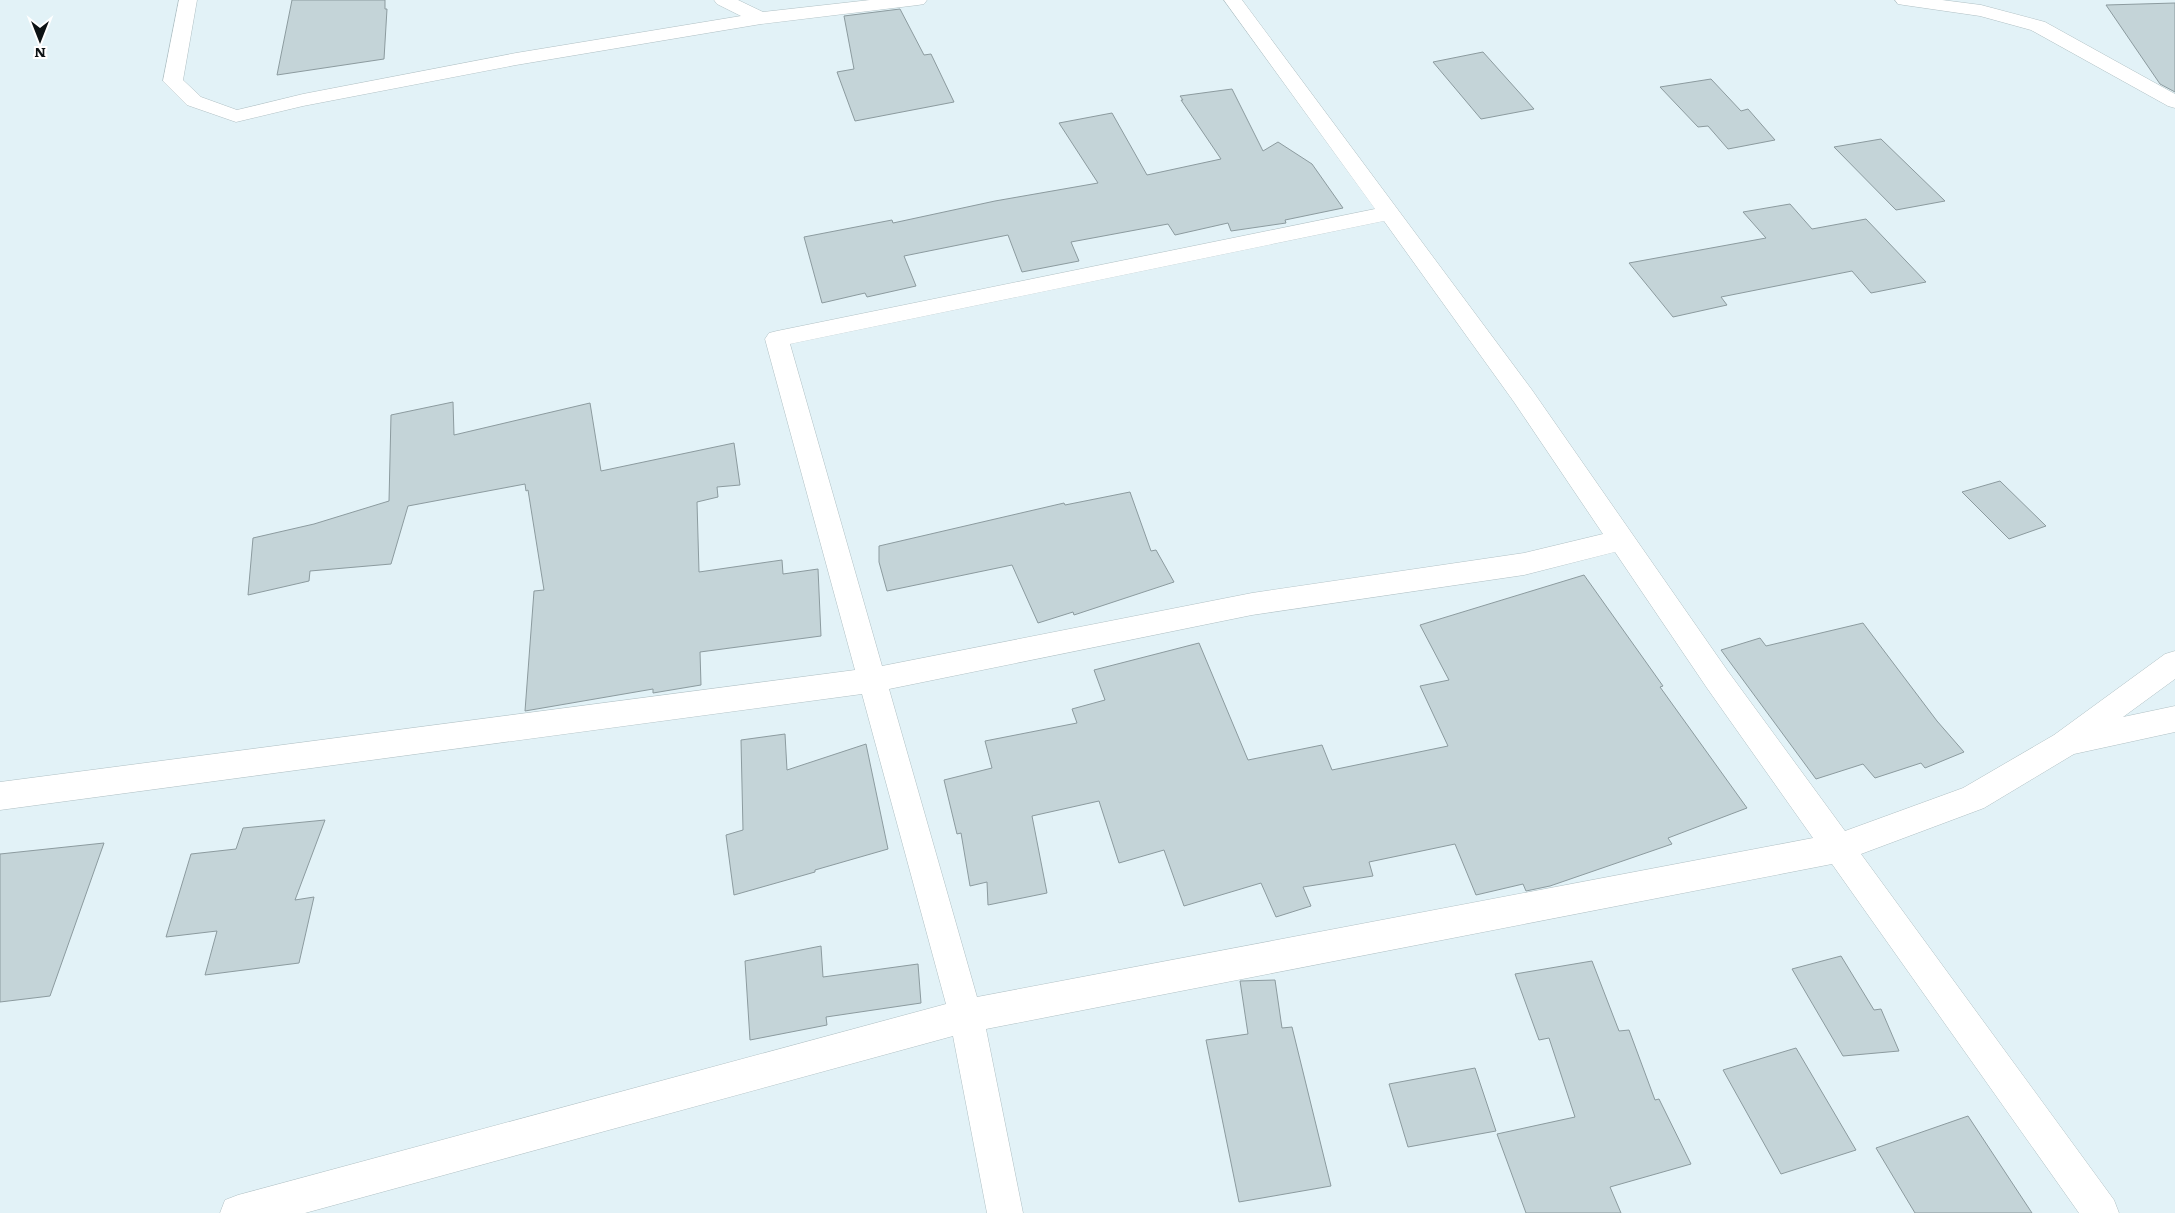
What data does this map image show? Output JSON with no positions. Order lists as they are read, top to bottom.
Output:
{
  "north": "bottom"
}
